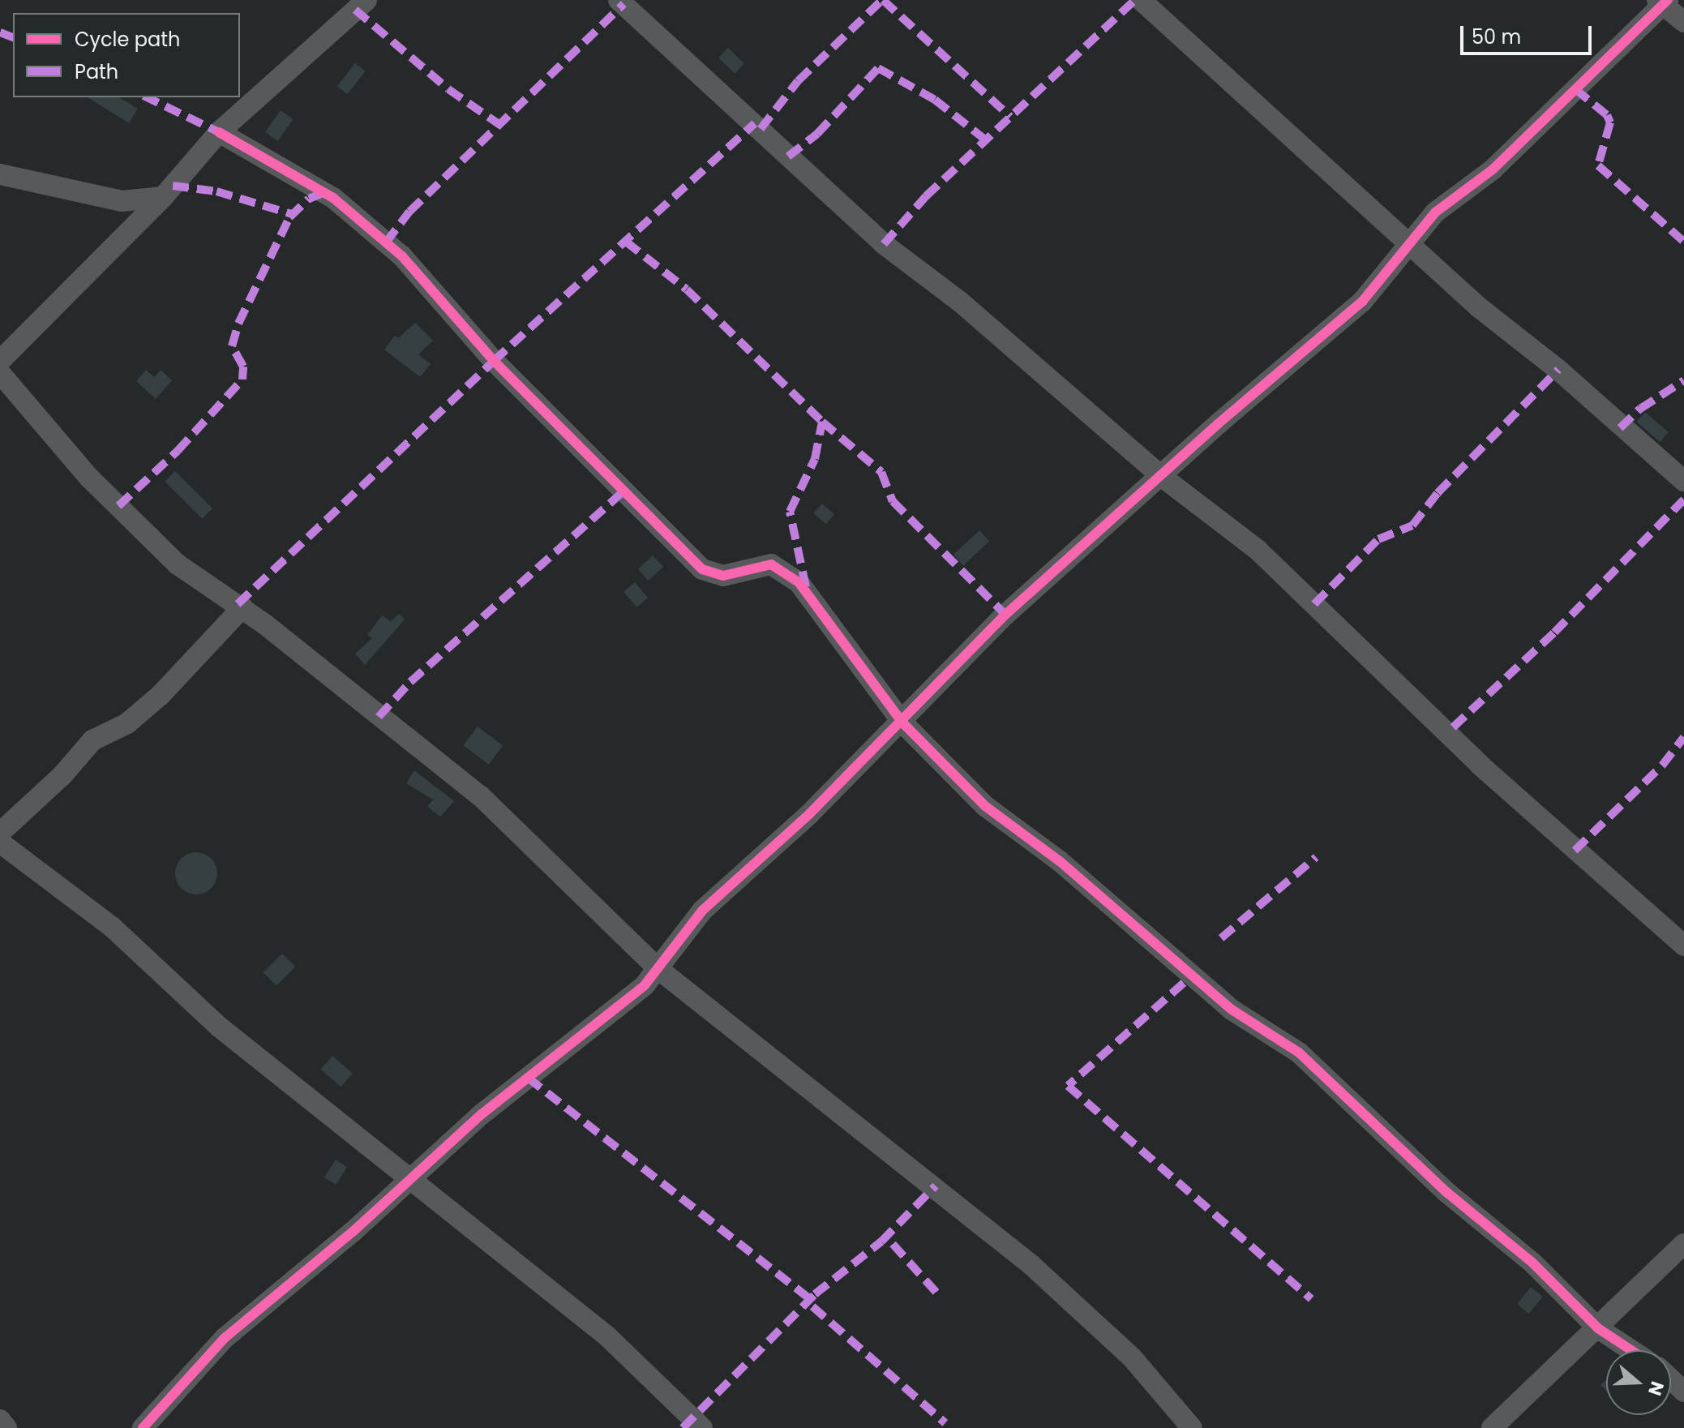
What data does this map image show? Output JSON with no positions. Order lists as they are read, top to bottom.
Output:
{
  "legend": ["Cycle path", "Path"],
  "scale_bar": "50 m",
  "north": "right"
}
